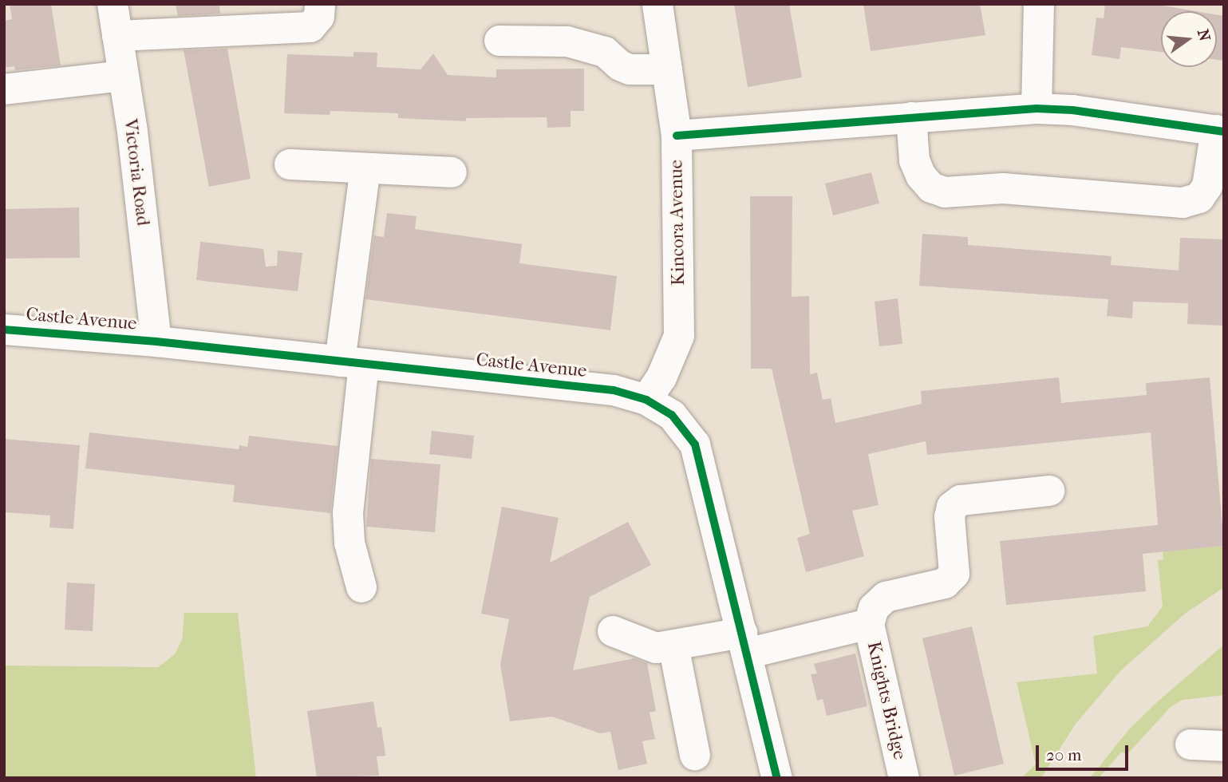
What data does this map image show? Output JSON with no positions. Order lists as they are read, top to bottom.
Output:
{
  "streets": {
    "street": [
      "Victoria Road",
      "Kincora Avenue",
      "Castle Avenue",
      "Knights Bridge"
    ]
  },
  "crossings": [
    ["Victoria Road", "Castle Avenue"],
    ["Kincora Avenue", "Castle Avenue"],
    ["Castle Avenue", "Knights Bridge"]
  ],
  "scale_bar": "20 m",
  "north": "right"
}
